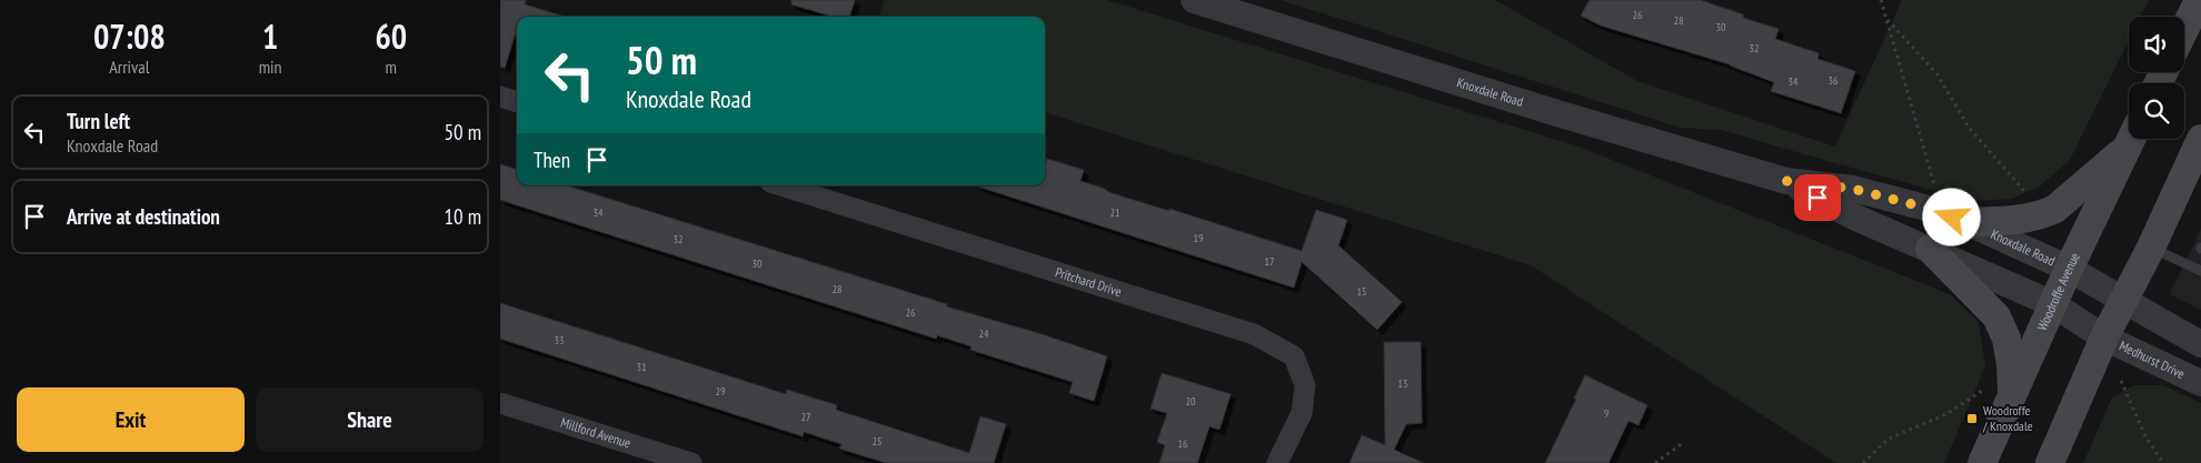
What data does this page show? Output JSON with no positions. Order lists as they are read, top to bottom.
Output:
{
  "streets": {
    "main road": ["Woodroffe Avenue"],
    "street": [
      "Knoxdale Road",
      "Pritchard Drive",
      "Medhurst Drive",
      "Millford Avenue"
    ]
  },
  "crossings": [
    ["Knoxdale Road", "Woodroffe Avenue"],
    ["Knoxdale Road", "Medhurst Drive"]
  ],
  "places": {
    "transit": ["Woodroffe / Knoxdale"]
  },
  "house_numbers": [
    "26",
    "28",
    "30",
    "32",
    "36",
    "34",
    "34",
    "21",
    "19",
    "32",
    "17",
    "30",
    "28",
    "15",
    "26",
    "24",
    "33",
    "31",
    "13",
    "29",
    "20",
    "9",
    "27",
    "25",
    "16"
  ],
  "page": {
    "eta": [
      "07:08",
      "Arrival",
      "1",
      "min",
      "60",
      "m"
    ],
    "turn": ["50 m", "Knoxdale Road"],
    "list": [
      {
        "name": "Turn left",
        "note": "Knoxdale Road",
        "value": "50 m"
      },
      {
        "name": "Arrive at destination",
        "value": "10 m"
      }
    ],
    "then": "Then",
    "buttons": ["Exit", "Share"]
  }
}
